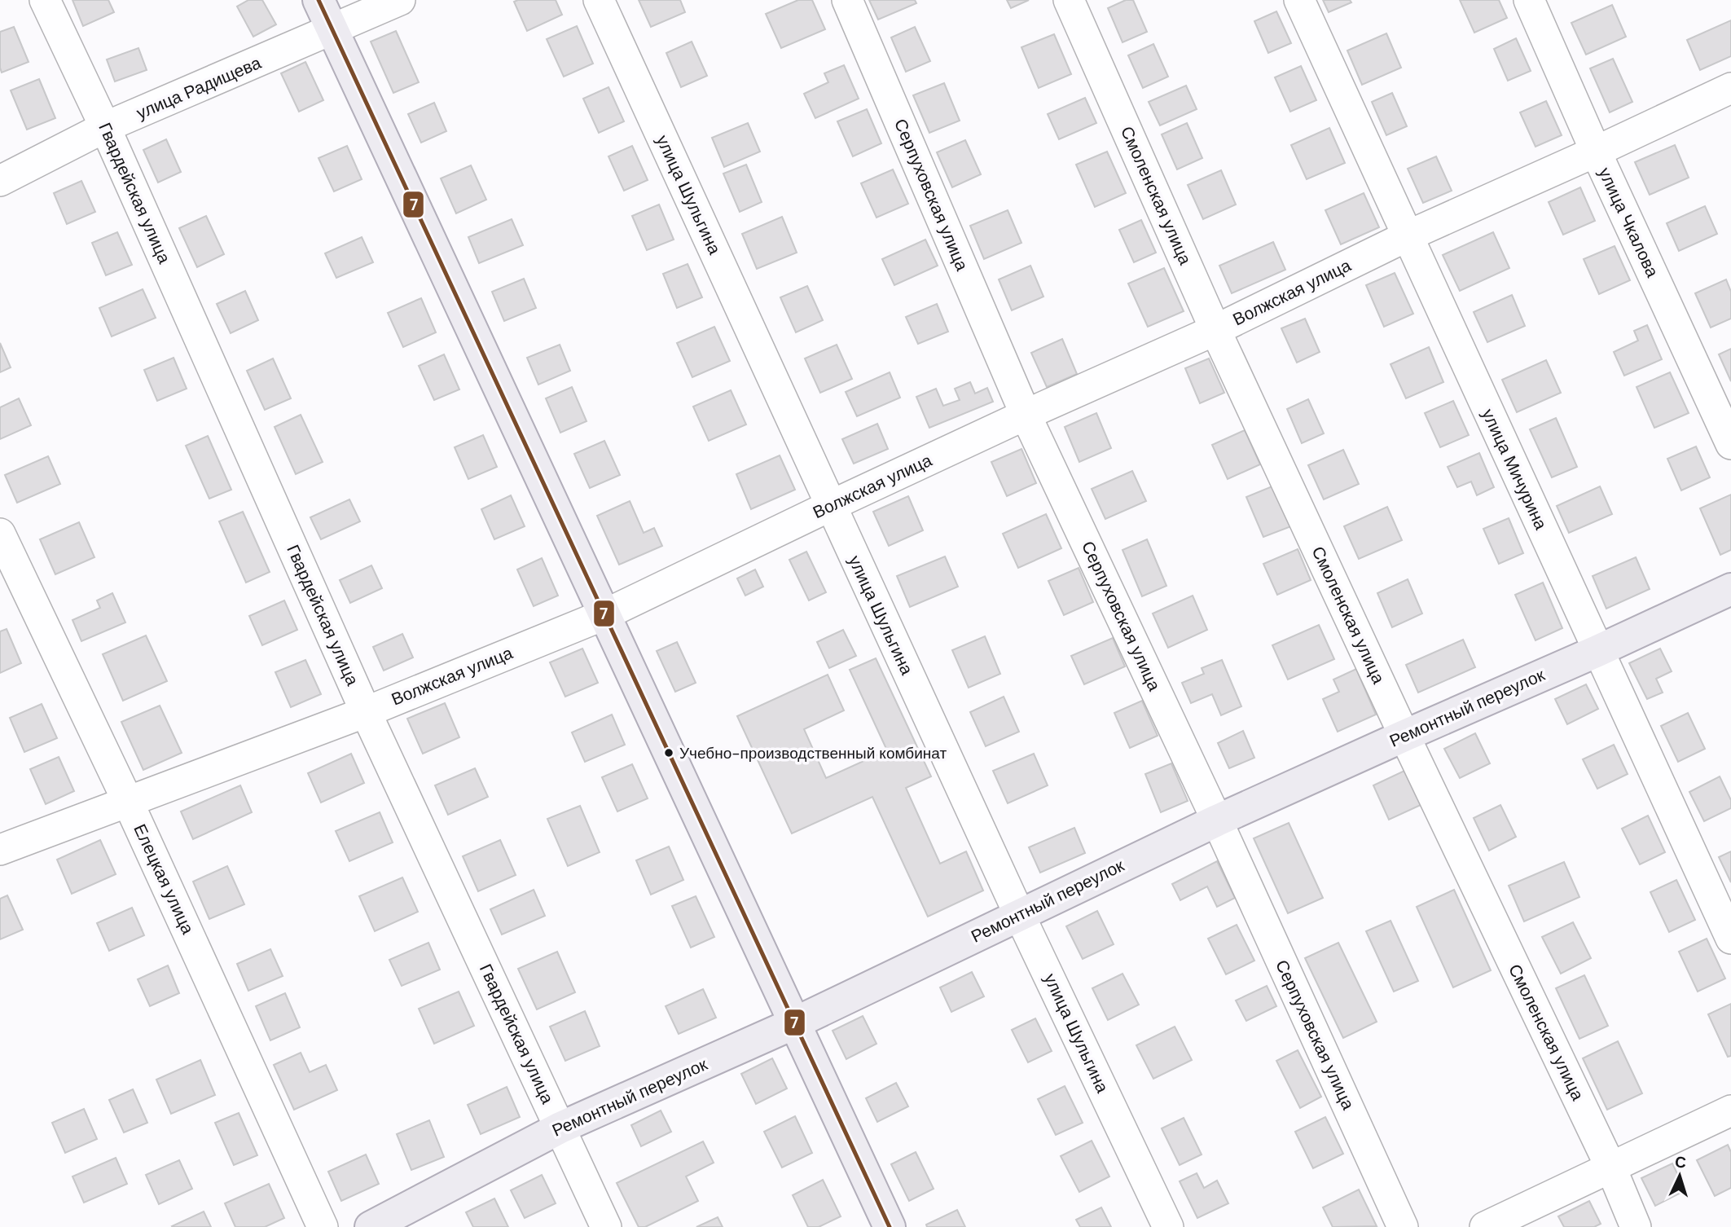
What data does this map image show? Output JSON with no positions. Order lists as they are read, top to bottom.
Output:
{
  "streets": {
    "main road": ["Ремонтный переулок"],
    "street": [
      "улица Радищева",
      "Гвардейская улица",
      "улица Шульгина",
      "Серпуховская улица",
      "Смоленская улица",
      "улица Чкалова",
      "Волжская улица",
      "улица Мичурина",
      "Елецкая улица"
    ]
  },
  "crossings": [
    ["улица Радищева", "Гвардейская улица"],
    ["Гвардейская улица", "Волжская улица"],
    ["Гвардейская улица", "Ремонтный переулок"],
    ["улица Шульгина", "Волжская улица"],
    ["улица Шульгина", "Ремонтный переулок"],
    ["Серпуховская улица", "Волжская улица"],
    ["Серпуховская улица", "Ремонтный переулок"],
    ["Смоленская улица", "Волжская улица"],
    ["Смоленская улица", "Ремонтный переулок"],
    ["улица Чкалова", "Волжская улица"],
    ["Волжская улица", "улица Мичурина"],
    ["Волжская улица", "Елецкая улица"],
    ["улица Мичурина", "Ремонтный переулок"]
  ],
  "places": ["Учебно-производственный комбинат"],
  "lines": ["transit line 7"],
  "north": "top"
}
